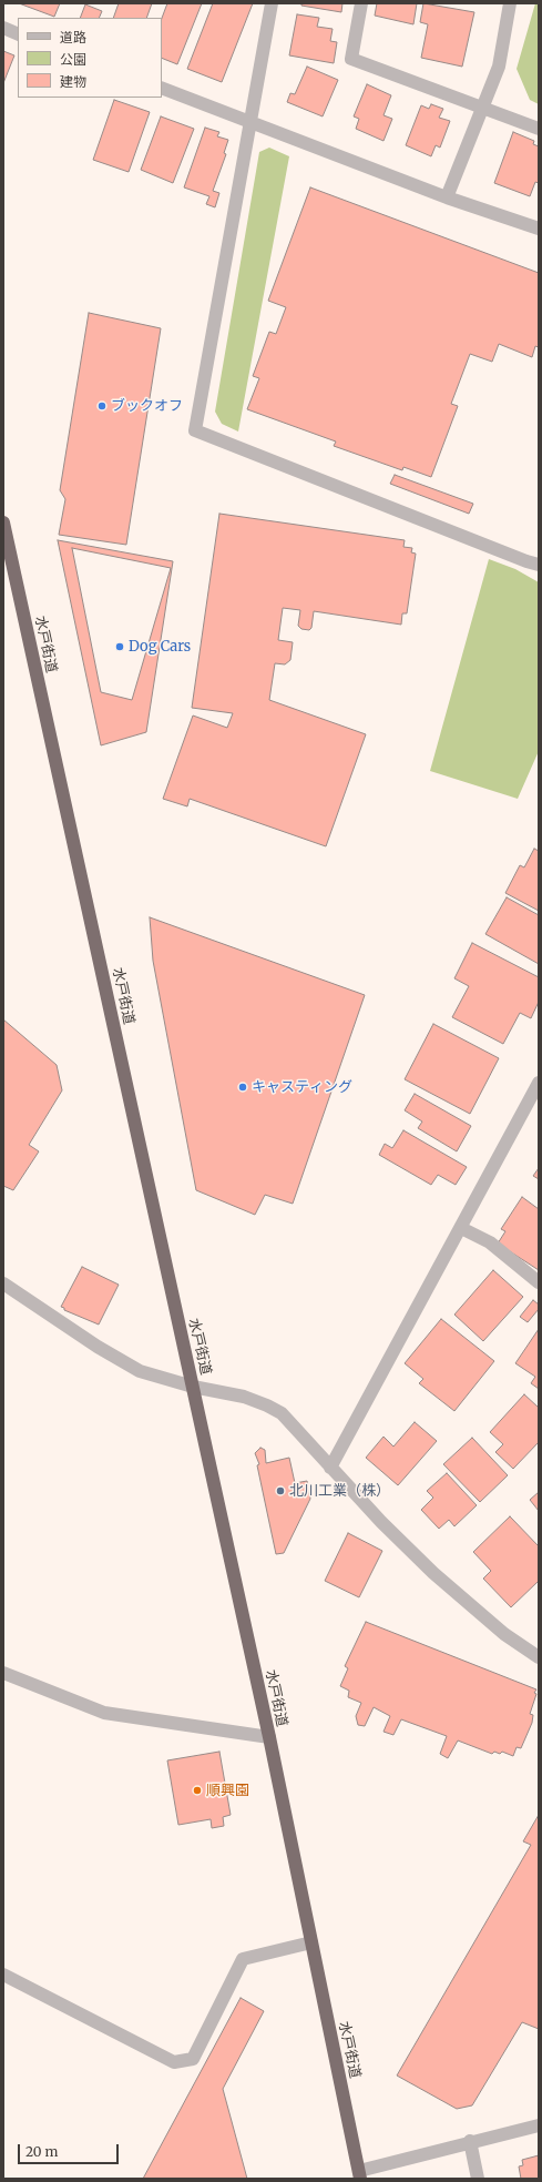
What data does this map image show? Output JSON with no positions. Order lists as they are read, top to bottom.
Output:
{
  "streets": {
    "highway": ["水戸街道"]
  },
  "places": [
    "ブックオフ",
    "Dog Cars",
    "キャスティング",
    "北川工業（株）",
    "順興園"
  ],
  "legend": ["道路", "公園", "建物"],
  "scale_bar": "20 m"
}
